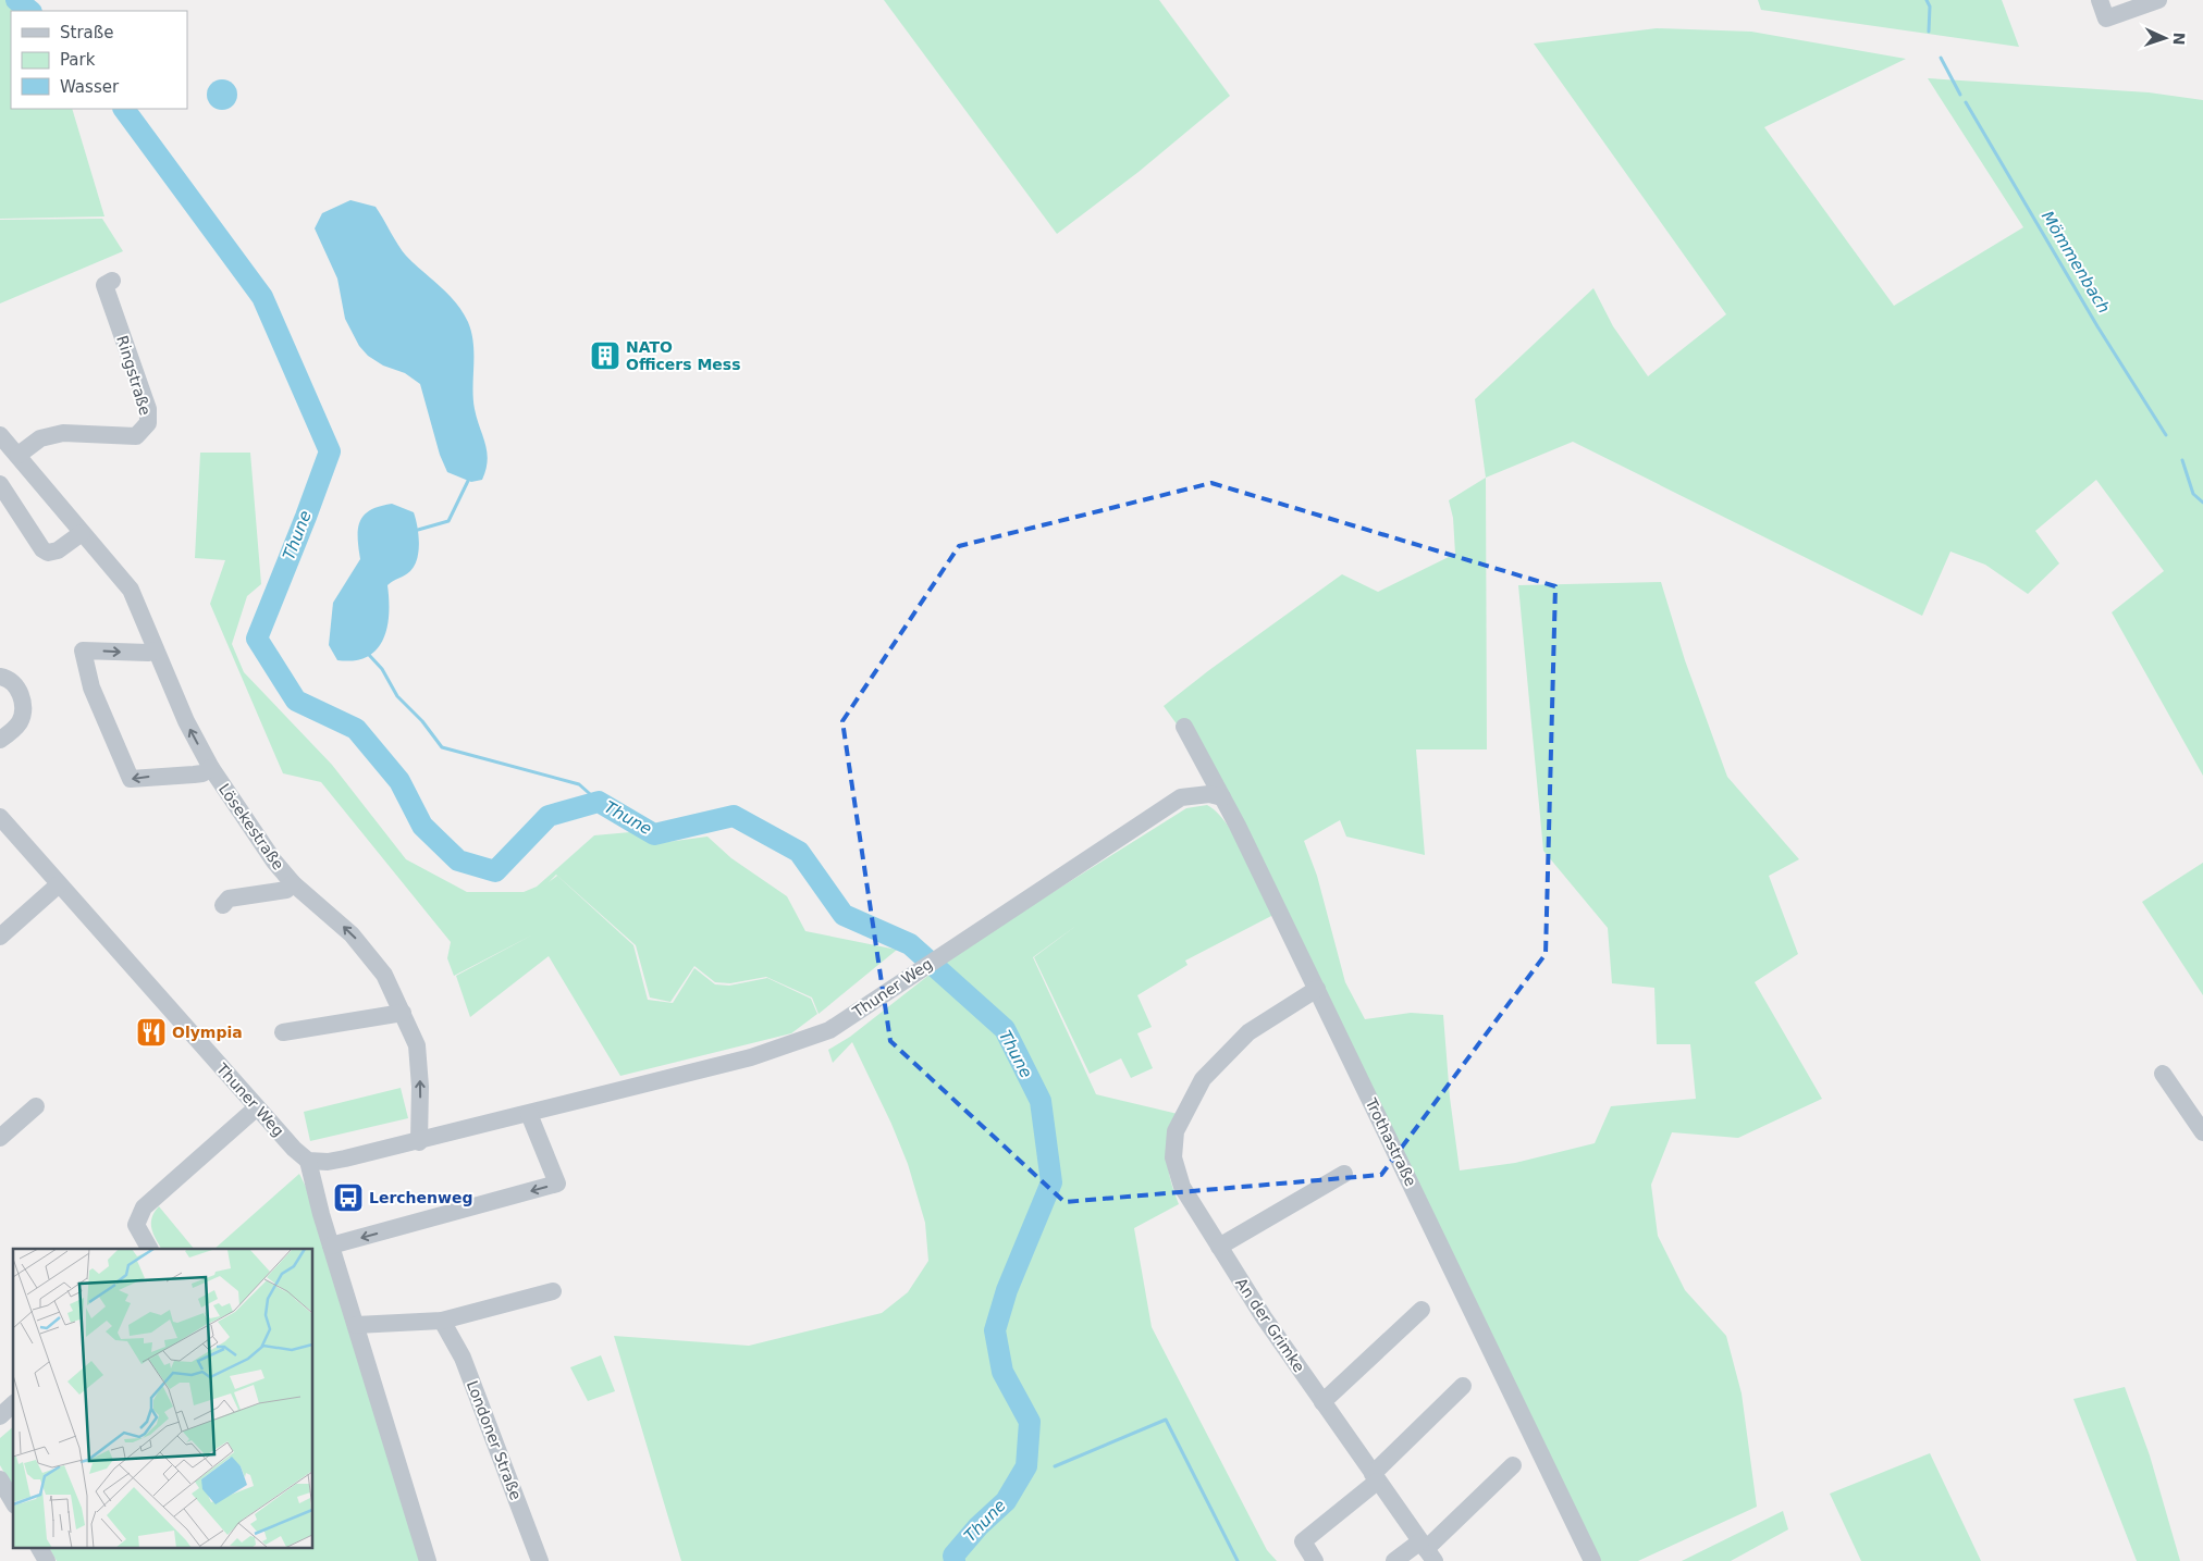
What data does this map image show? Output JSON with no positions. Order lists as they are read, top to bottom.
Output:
{
  "streets": {
    "street": [
      "Ringstraße",
      "Lösekestraße",
      "Thuner Weg",
      "Trothastraße",
      "An der Grimke",
      "Londoner Straße"
    ]
  },
  "crossings": [
    ["Ringstraße", "Lösekestraße"],
    ["Lösekestraße", "Thuner Weg"],
    ["Thuner Weg", "Trothastraße"],
    ["Trothastraße", "An der Grimke"]
  ],
  "water": ["Mömmenbach", "Thune"],
  "places": {
    "building": ["NATO Officers Mess"],
    "restaurant": ["Olympia"],
    "bus stop": ["Lerchenweg"]
  },
  "legend": ["Straße", "Park", "Wasser"],
  "north": "right"
}
